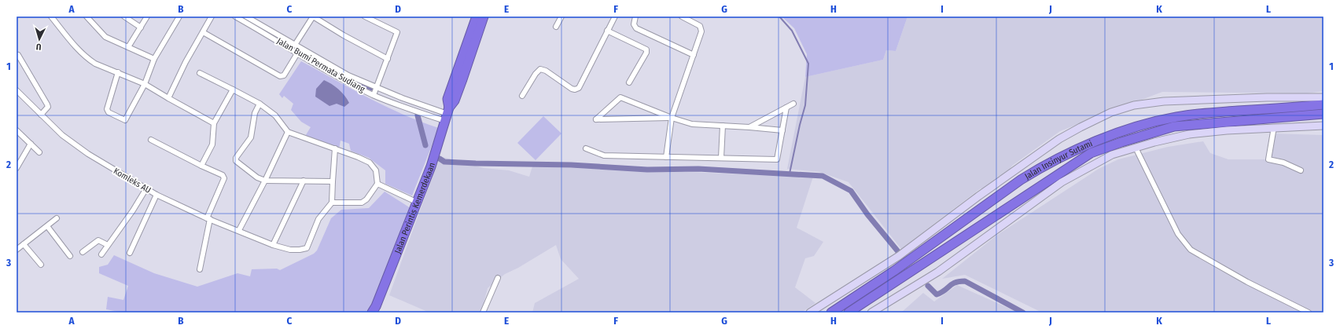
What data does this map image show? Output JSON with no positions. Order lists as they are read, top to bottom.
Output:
{
  "streets": {
    "highway": ["Jalan Insinyur Sutami", "Jalan Perintis Kemerdekaan"],
    "street": ["Jalan Bumi Permata Sudiang", "Komleks AU"]
  },
  "crossings": [
    ["Jalan Bumi Permata Sudiang", "Jalan Perintis Kemerdekaan"]
  ],
  "north": "bottom",
  "grid": {
    "columns": [
      "A",
      "B",
      "C",
      "D",
      "E",
      "F",
      "G",
      "H",
      "I",
      "J",
      "K",
      "L"
    ],
    "rows": ["1", "2", "3"]
  }
}
